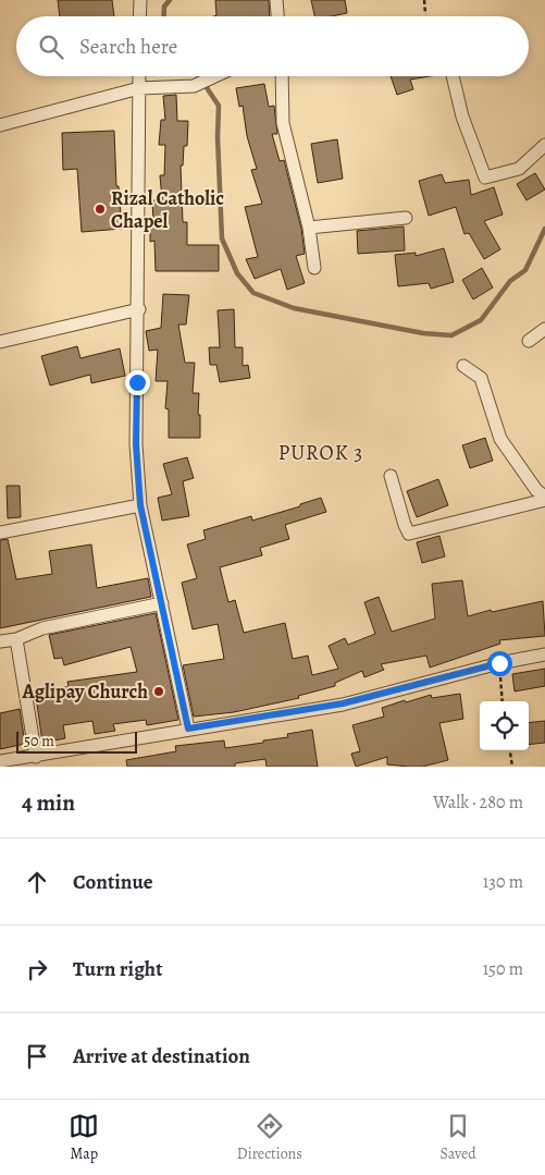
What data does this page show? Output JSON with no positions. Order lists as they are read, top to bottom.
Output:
{
  "districts": ["PUROK 3"],
  "places": ["Rizal Catholic Chapel", "Aglipay Church"],
  "scale_bar": "50 m",
  "page": {
    "search": "Search here",
    "scale": "50 m",
    "heading": ["4 min", "Walk · 280 m"],
    "list": [
      ["Continue", "130 m"],
      ["Turn right", "150 m"],
      "Arrive at destination"
    ],
    "nav": ["Map", "Directions", "Saved"]
  }
}
